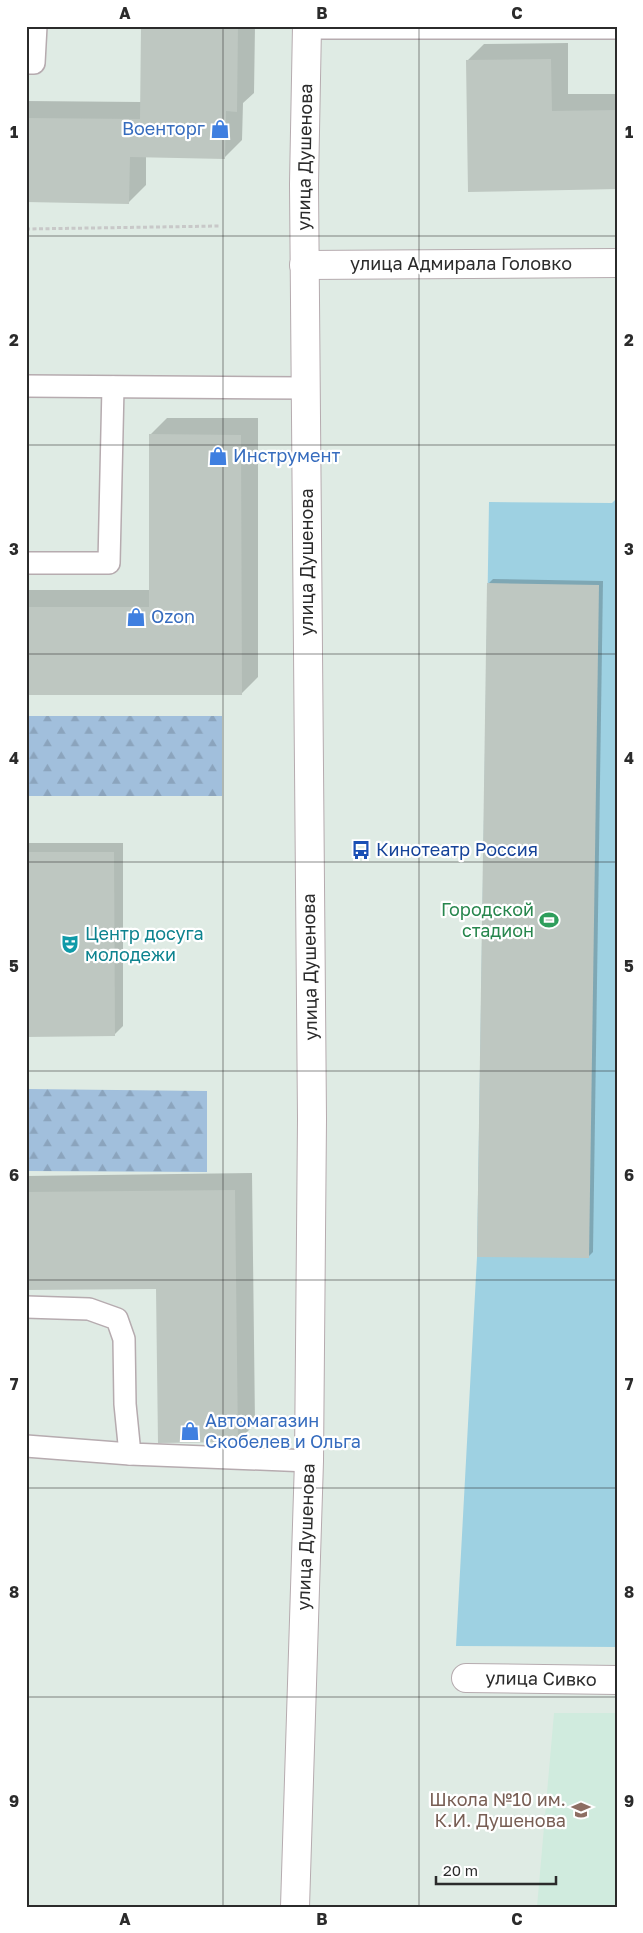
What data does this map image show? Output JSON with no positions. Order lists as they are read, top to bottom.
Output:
{
  "streets": {
    "street": ["улица Душенова", "улица Адмирала Головко", "улица Сивко"]
  },
  "crossings": [
    ["улица Душенова", "улица Адмирала Головко"]
  ],
  "places": {
    "shop": [
      "Военторг",
      "Инструмент",
      "Ozon",
      "Автомагазин Скобелев и Ольга"
    ],
    "bus stop": ["Кинотеатр Россия"],
    "sports": ["Городской стадион"],
    "theatre": ["Центр досуга молодежи"],
    "school or university": ["Школа №10 им. К.И. Душенова"]
  },
  "scale_bar": "20 m",
  "grid": {
    "columns": ["A", "B", "C"],
    "rows": [
      "1",
      "2",
      "3",
      "4",
      "5",
      "6",
      "7",
      "8",
      "9"
    ]
  }
}
